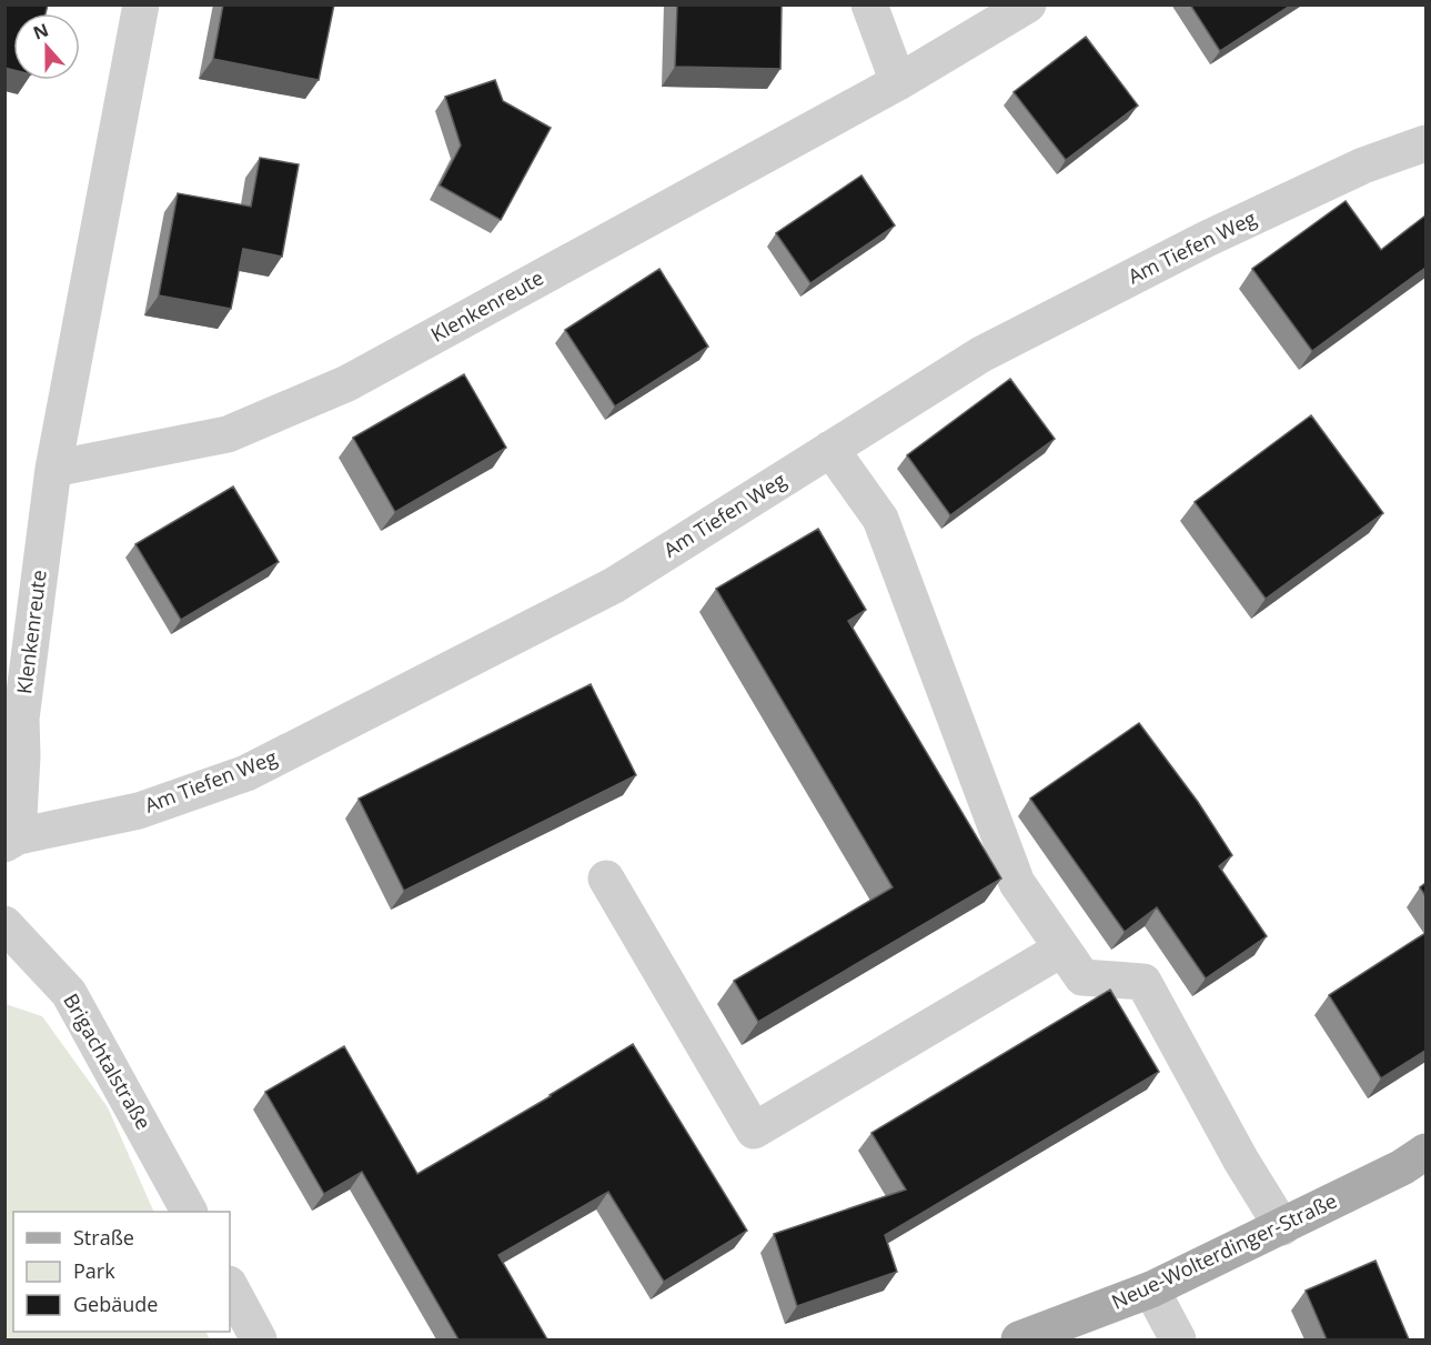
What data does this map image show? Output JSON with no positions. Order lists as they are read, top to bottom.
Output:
{
  "streets": {
    "main road": ["Neue-Wolterdinger-Straße"],
    "street": ["Am Tiefen Weg", "Klenkenreute", "Brigachtalstraße"]
  },
  "crossings": [
    ["Am Tiefen Weg", "Klenkenreute"]
  ],
  "legend": ["Straße", "Park", "Gebäude"],
  "north": "top"
}
